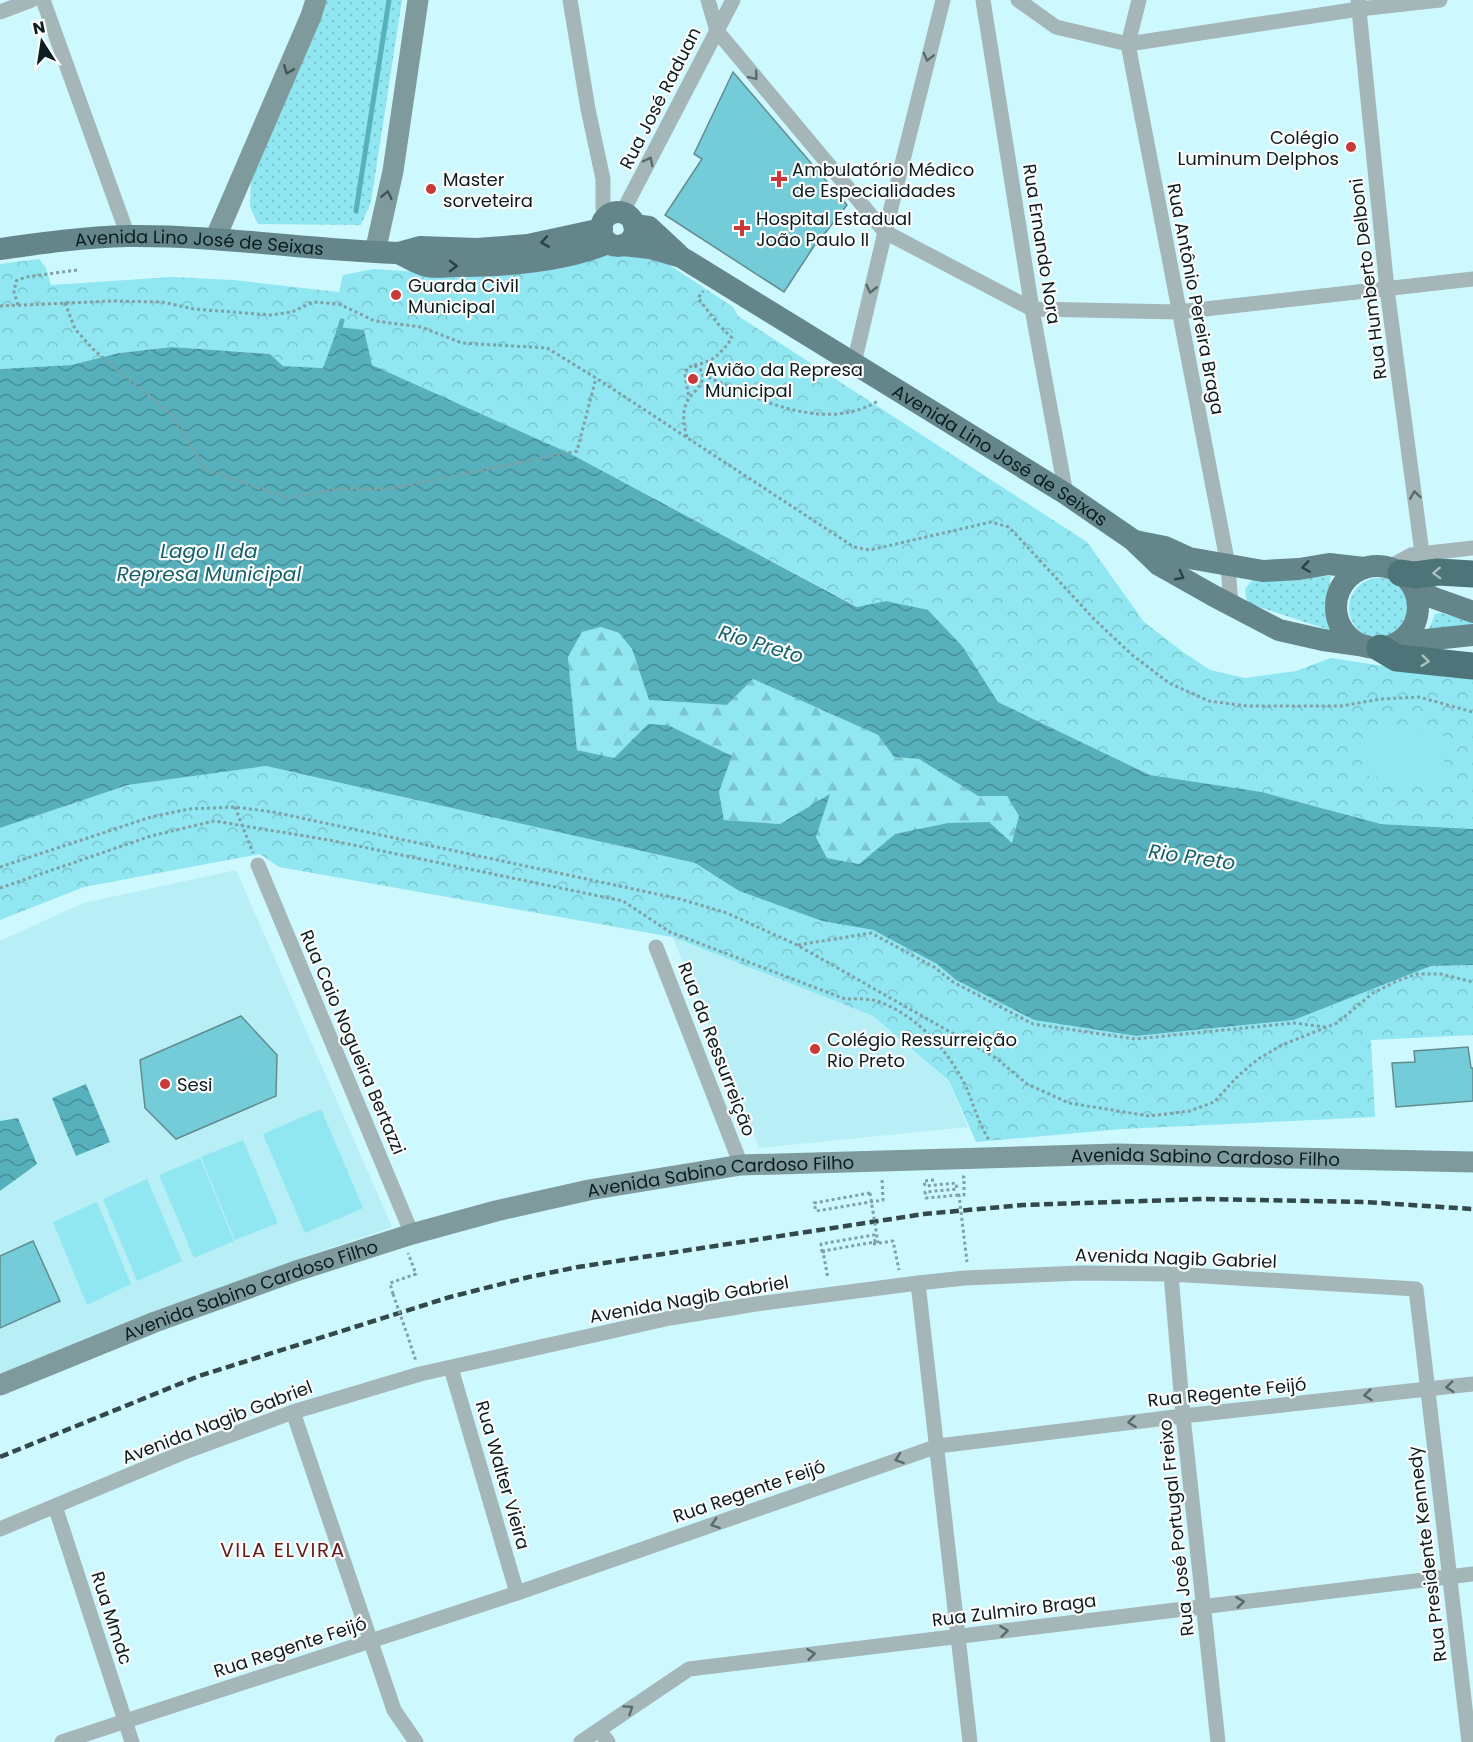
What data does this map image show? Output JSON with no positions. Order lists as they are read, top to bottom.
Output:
{
  "streets": {
    "main road": ["Avenida Lino José de Seixas", "Avenida Sabino Cardoso Filho"],
    "street": [
      "Rua José Raduan",
      "Rua Ernando Nora",
      "Rua Humberto Delboni",
      "Rua Antônio Pereira Braga",
      "Rua Caio Nogueira Bertazzi",
      "Rua da Ressurreição",
      "Avenida Nagib Gabriel",
      "Rua Regente Feijó",
      "Rua Walter Vieira",
      "Rua José Portugal Freixo",
      "Rua Presidente Kennedy",
      "Rua Zulmiro Braga",
      "Rua Mmdc"
    ]
  },
  "crossings": [
    ["Rua José Raduan", "Avenida Lino José de Seixas"],
    ["Rua Ernando Nora", "Avenida Lino José de Seixas"],
    ["Avenida Lino José de Seixas", "Rua Antônio Pereira Braga"],
    ["Rua Caio Nogueira Bertazzi", "Avenida Sabino Cardoso Filho"],
    ["Rua da Ressurreição", "Avenida Sabino Cardoso Filho"],
    ["Avenida Nagib Gabriel", "Rua Walter Vieira"],
    ["Avenida Nagib Gabriel", "Rua José Portugal Freixo"],
    ["Avenida Nagib Gabriel", "Rua Presidente Kennedy"],
    ["Avenida Nagib Gabriel", "Rua Mmdc"],
    ["Rua Regente Feijó", "Rua Walter Vieira"],
    ["Rua Regente Feijó", "Rua José Portugal Freixo"],
    ["Rua Regente Feijó", "Rua Presidente Kennedy"],
    ["Rua Regente Feijó", "Rua Mmdc"],
    ["Rua José Portugal Freixo", "Rua Zulmiro Braga"],
    ["Rua Presidente Kennedy", "Rua Zulmiro Braga"]
  ],
  "one_way": [
    "Rua José Raduan",
    "Rua Humberto Delboni",
    "Rua Regente Feijó",
    "Rua Zulmiro Braga"
  ],
  "districts": ["VILA ELVIRA"],
  "water": ["Lago II da Represa Municipal", "Rio Preto"],
  "places": {
    "other": [
      "Colégio Luminum Delphos",
      "Master sorveteira",
      "Guarda Civil Municipal",
      "Avião da Represa Municipal",
      "Colégio Ressurreição Rio Preto",
      "Sesi"
    ],
    "health": ["Ambulatório Médico de Especialidades", "Hospital Estadual João Paulo II"]
  },
  "north": "top"
}
